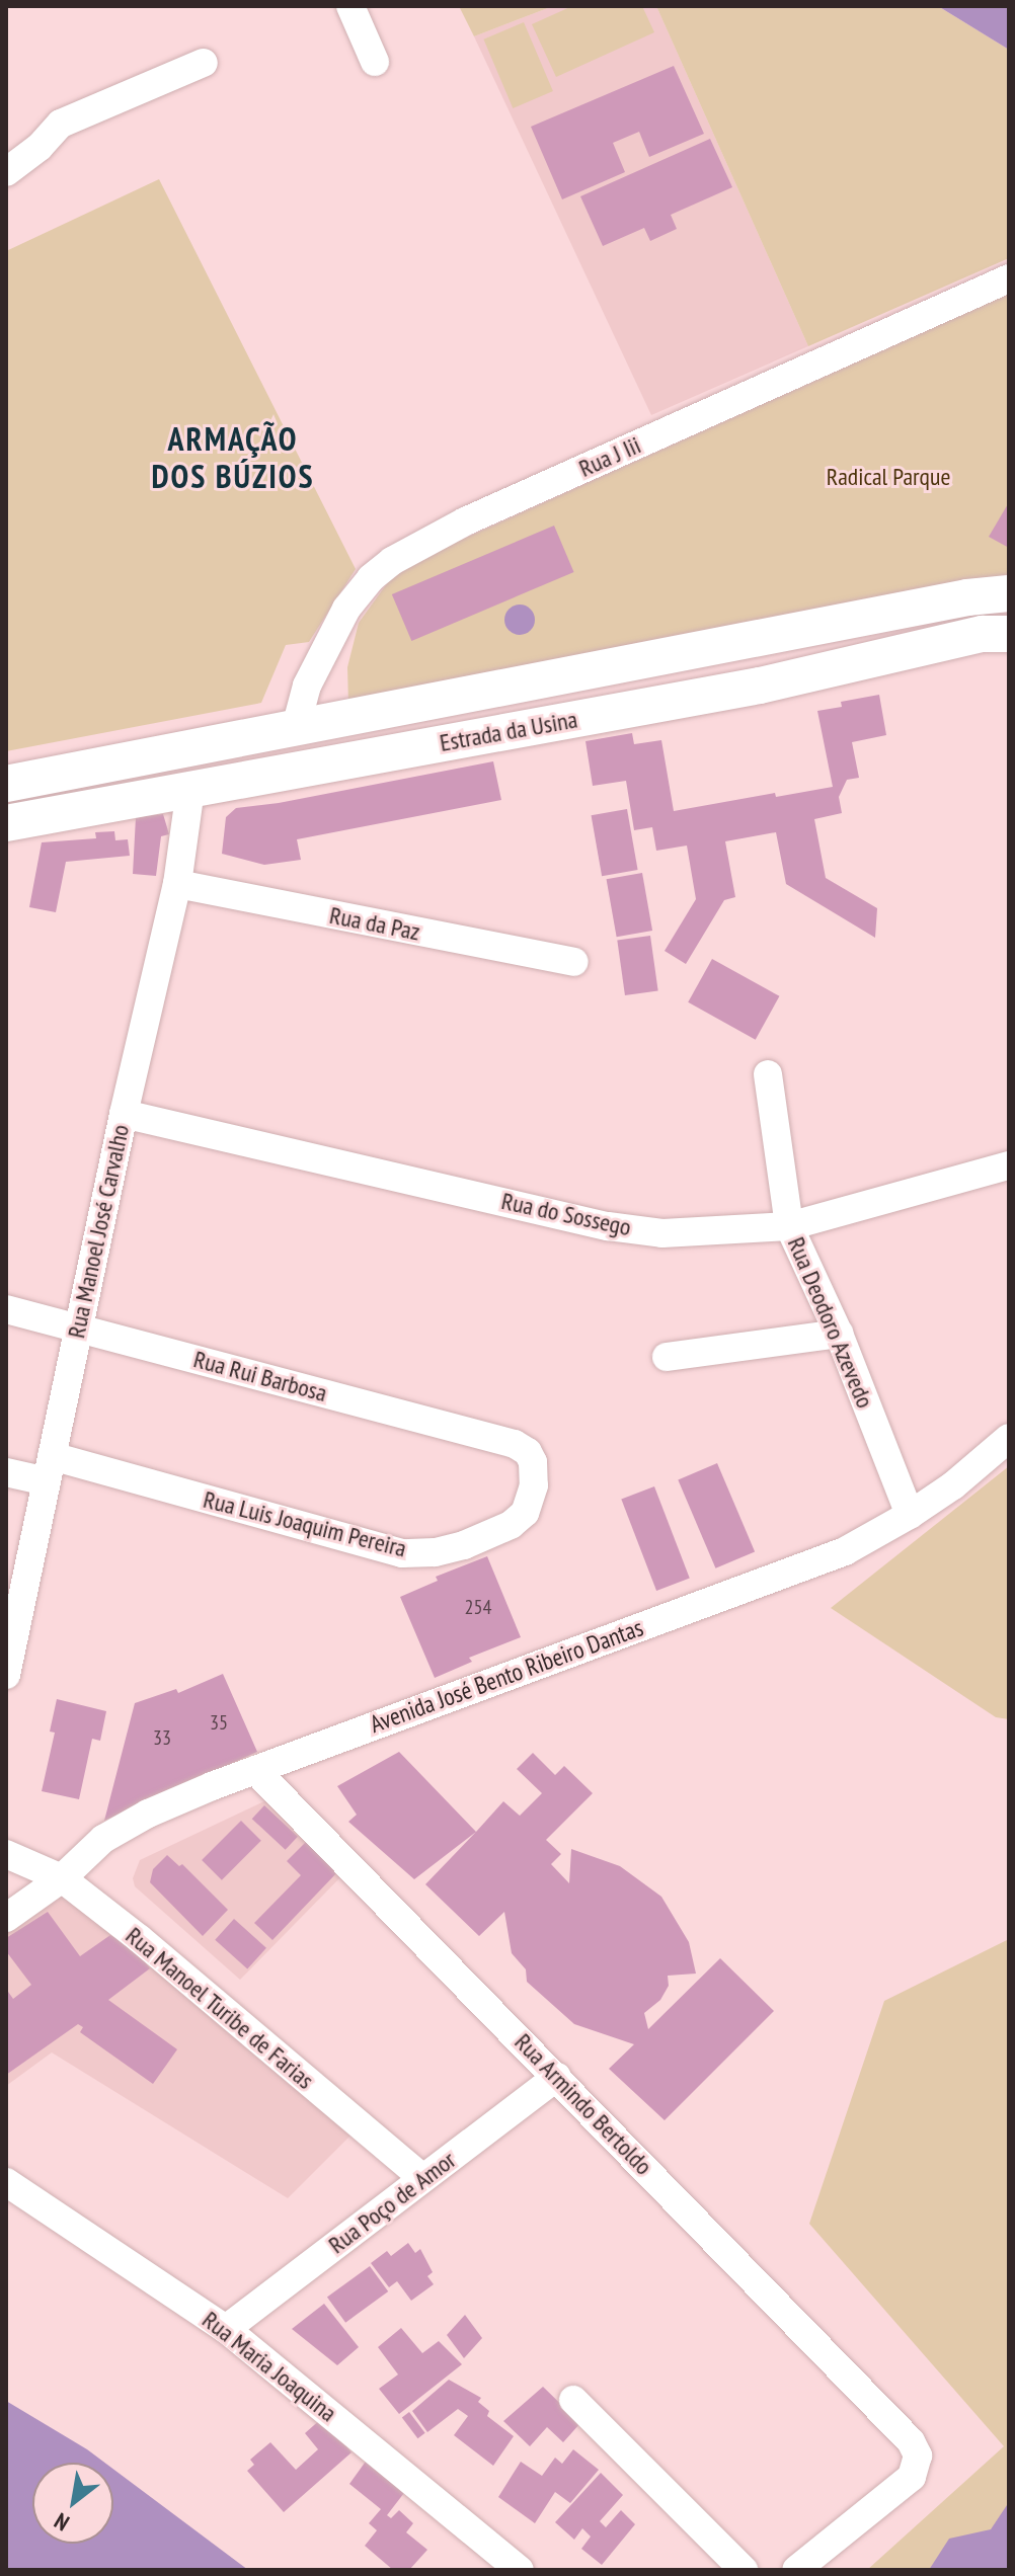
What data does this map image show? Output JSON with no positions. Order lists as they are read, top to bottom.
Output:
{
  "streets": {
    "main road": ["Estrada da Usina"],
    "street": [
      "Rua J Iii",
      "Rua da Paz",
      "Rua do Sossego",
      "Rua Manoel José Carvalho",
      "Rua Deodoro Azevedo",
      "Rua Rui Barbosa",
      "Rua Luis Joaquim Pereira",
      "Avenida José Bento Ribeiro Dantas",
      "Rua Manoel Turibe de Farias",
      "Rua Armindo Bertoldo",
      "Rua Poço de Amor",
      "Rua Maria Joaquina"
    ]
  },
  "crossings": [
    ["Rua J Iii", "Estrada da Usina"],
    ["Estrada da Usina", "Rua Manoel José Carvalho"],
    ["Rua da Paz", "Rua Manoel José Carvalho"],
    ["Rua do Sossego", "Rua Manoel José Carvalho"],
    ["Rua do Sossego", "Rua Deodoro Azevedo"],
    ["Rua Manoel José Carvalho", "Rua Rui Barbosa"],
    ["Rua Manoel José Carvalho", "Rua Luis Joaquim Pereira"],
    ["Rua Deodoro Azevedo", "Avenida José Bento Ribeiro Dantas"],
    ["Rua Rui Barbosa", "Rua Luis Joaquim Pereira"],
    ["Avenida José Bento Ribeiro Dantas", "Rua Manoel Turibe de Farias"],
    ["Avenida José Bento Ribeiro Dantas", "Rua Armindo Bertoldo"],
    ["Rua Manoel Turibe de Farias", "Rua Poço de Amor"],
    ["Rua Armindo Bertoldo", "Rua Poço de Amor"],
    ["Rua Poço de Amor", "Rua Maria Joaquina"]
  ],
  "districts": ["ARMAÇÃO DOS BÚZIOS"],
  "parks": ["Radical Parque"],
  "house_numbers": ["254", "35", "33"],
  "north": "bottom left"
}
